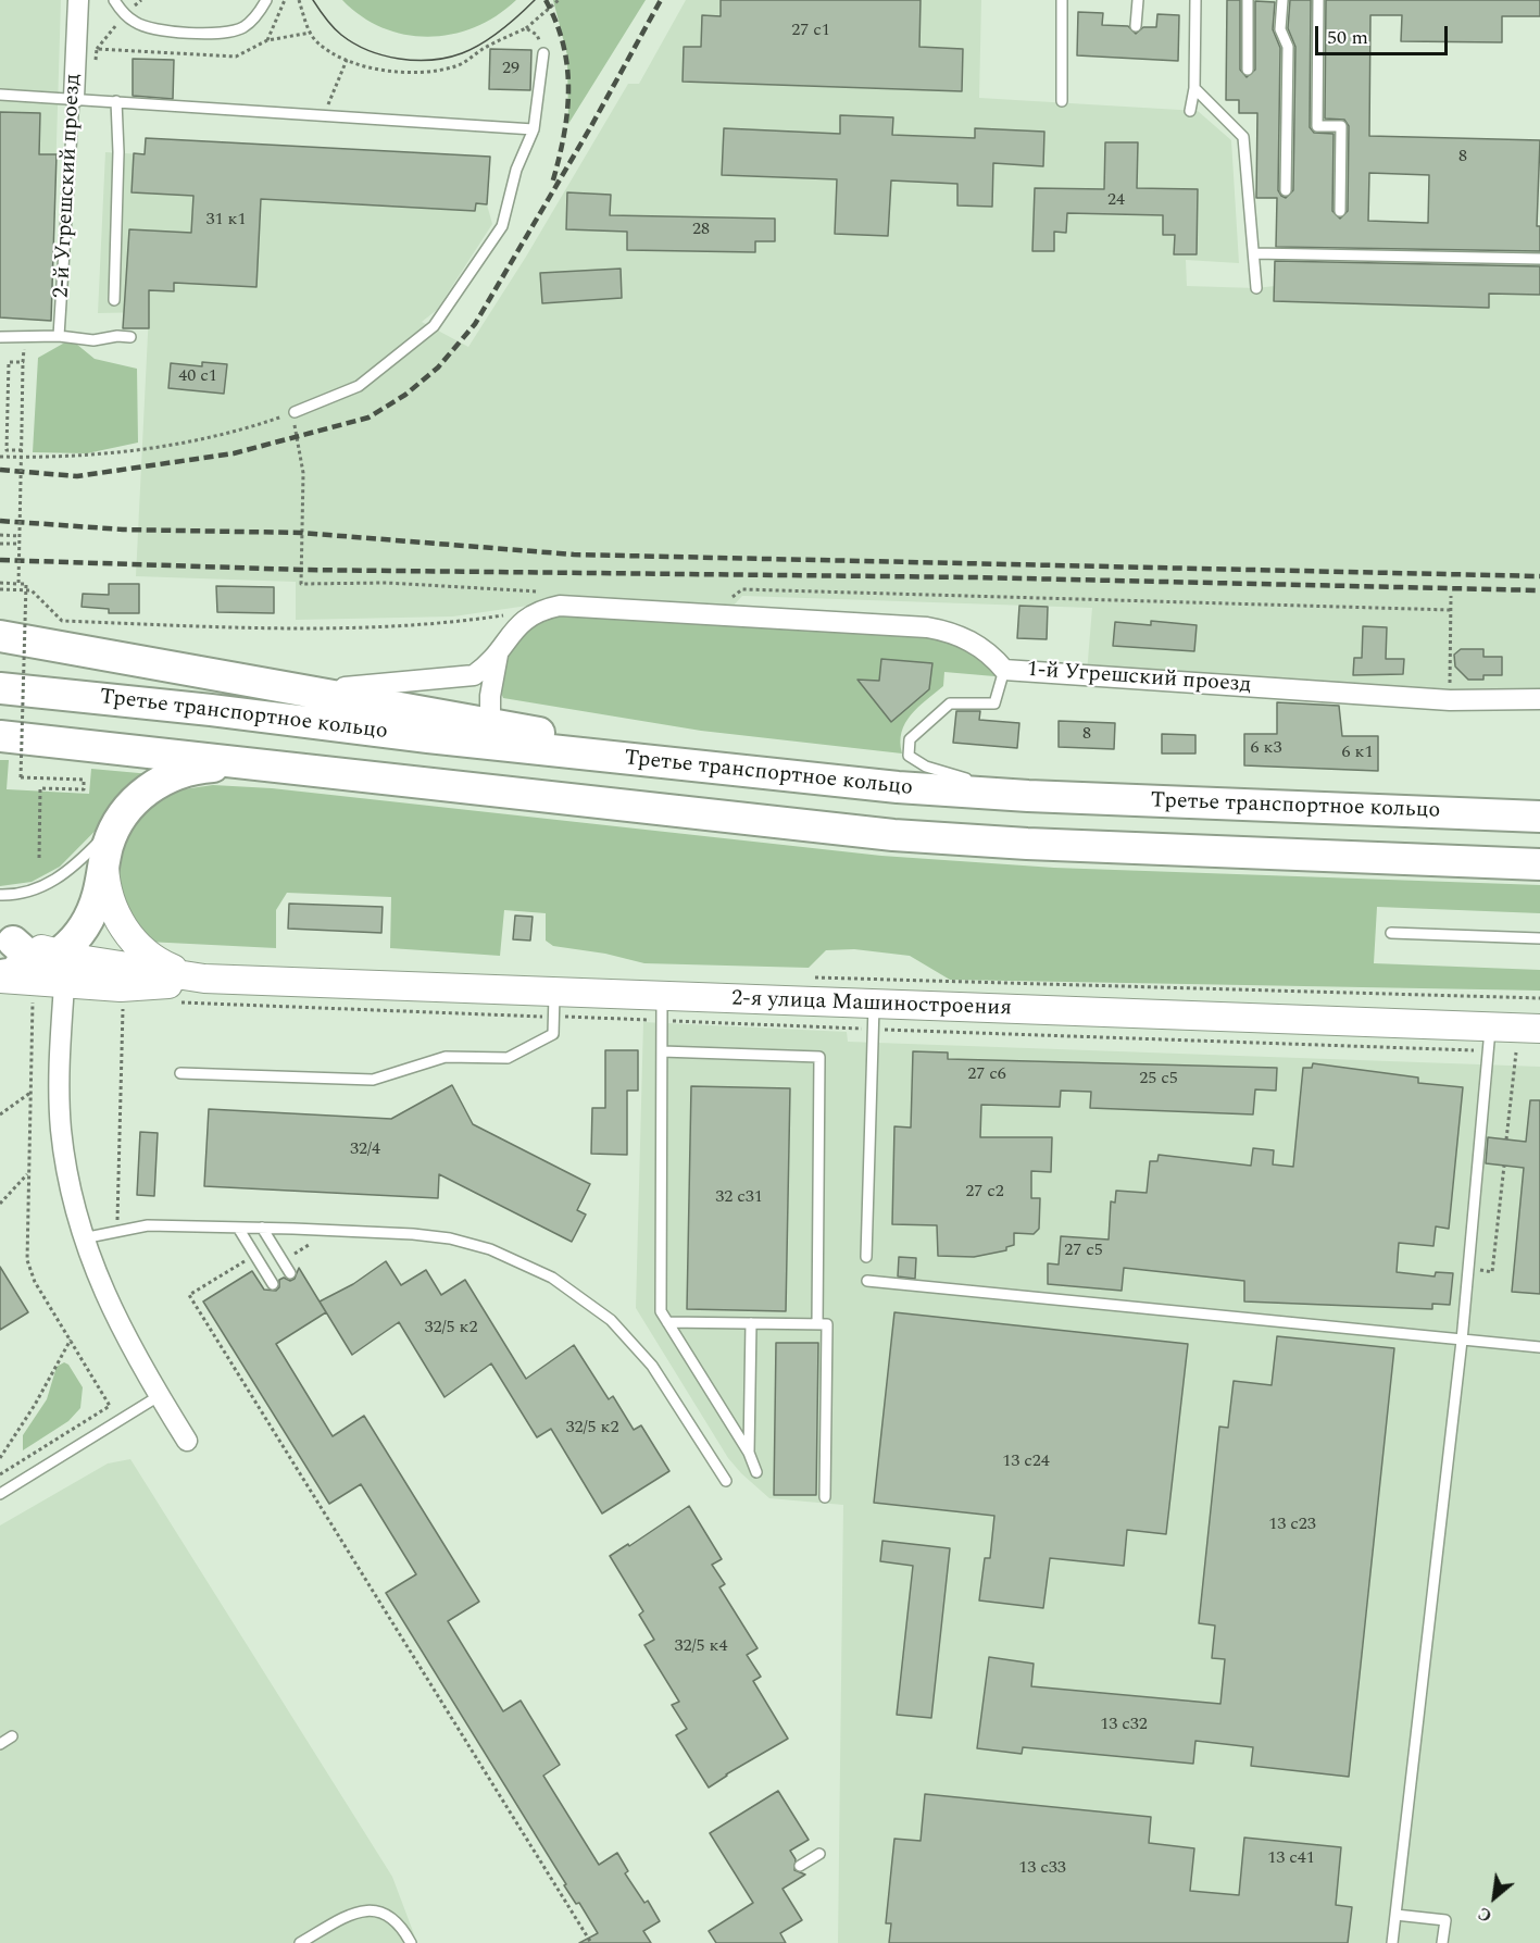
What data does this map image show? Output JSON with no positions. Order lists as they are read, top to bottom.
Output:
{
  "streets": {
    "main road": ["Третье транспортное кольцо", "2-я улица Машиностроения"],
    "street": ["2-й Угрешский проезд", "1-й Угрешский проезд"]
  },
  "house_numbers": [
    "27 с1",
    "29",
    "8",
    "24",
    "31 к1",
    "28",
    "40 с1",
    "8",
    "6 к3",
    "6 к1",
    "27 с6",
    "25 с5",
    "32/4",
    "27 с2",
    "32 с31",
    "27 с5",
    "32/5 к2",
    "32/5 к2",
    "13 c24",
    "13 с23",
    "32/5 к4",
    "13 с32",
    "13 с41",
    "13 с33"
  ],
  "scale_bar": "50 m",
  "north": "bottom left"
}
